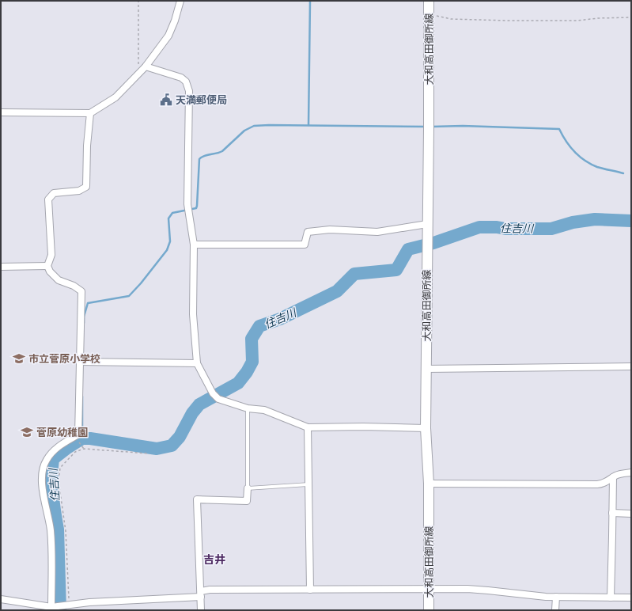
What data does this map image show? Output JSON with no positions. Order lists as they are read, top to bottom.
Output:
{
  "streets": {
    "main road": ["大和高田御所線"]
  },
  "districts": ["吉井"],
  "water": ["住吉川"],
  "places": {
    "public building": ["天満郵便局"],
    "school or university": ["市立菅原小学校", "菅原幼稚園"]
  }
}
